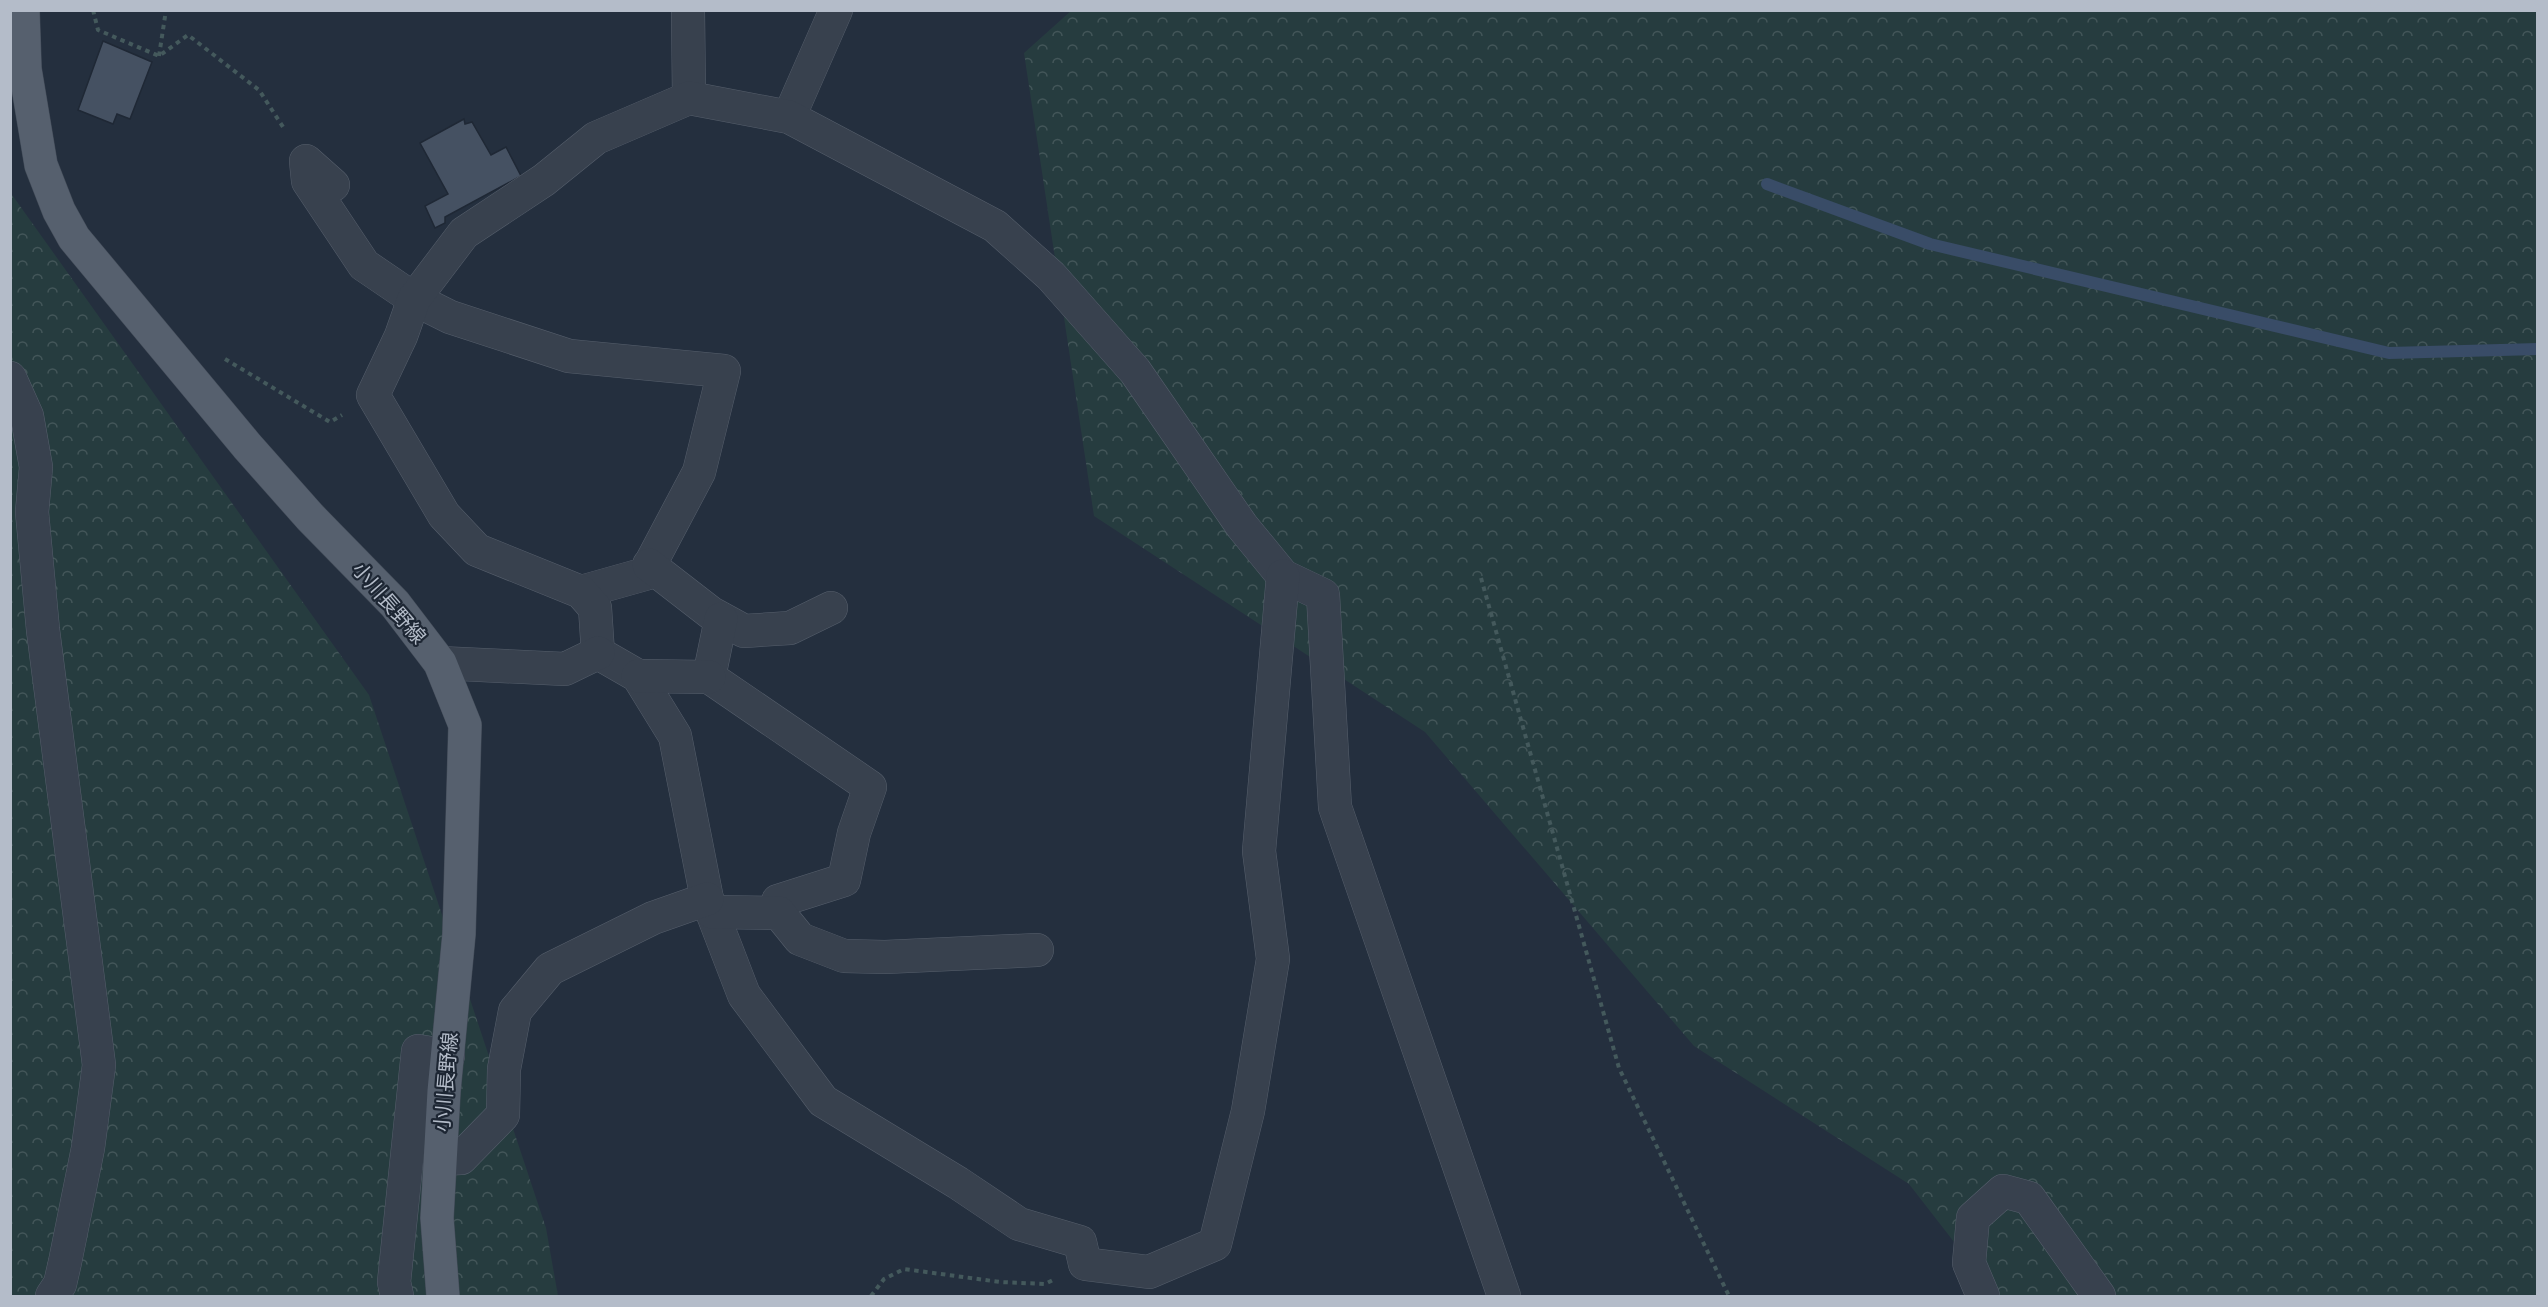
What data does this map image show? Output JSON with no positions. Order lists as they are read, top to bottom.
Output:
{
  "streets": {
    "main road": ["小川長野線"]
  }
}
